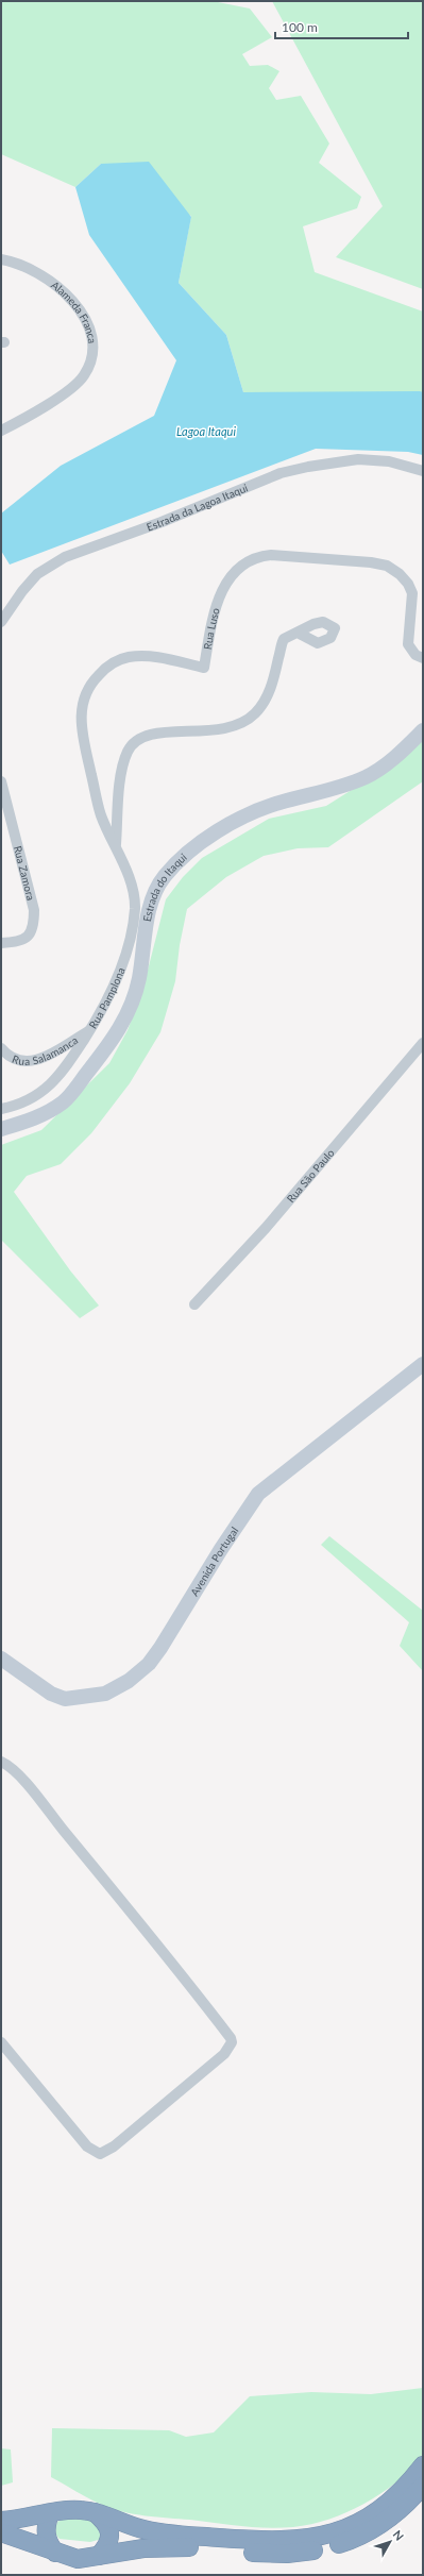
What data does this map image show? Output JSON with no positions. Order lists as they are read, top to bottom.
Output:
{
  "streets": {
    "street": [
      "Alameda Franca",
      "Estrada da Lagoa Itaqui",
      "Rua Luso",
      "Rua Zamora",
      "Estrada do Itaqui",
      "Rua Pamplona",
      "Rua Salamanca",
      "Rua São Paulo",
      "Avenida Portugal"
    ]
  },
  "crossings": [
    ["Rua Luso", "Rua Pamplona"],
    ["Rua Pamplona", "Rua Salamanca"]
  ],
  "water": ["Lagoa Itaqui"],
  "scale_bar": "100 m",
  "north": "top right"
}
